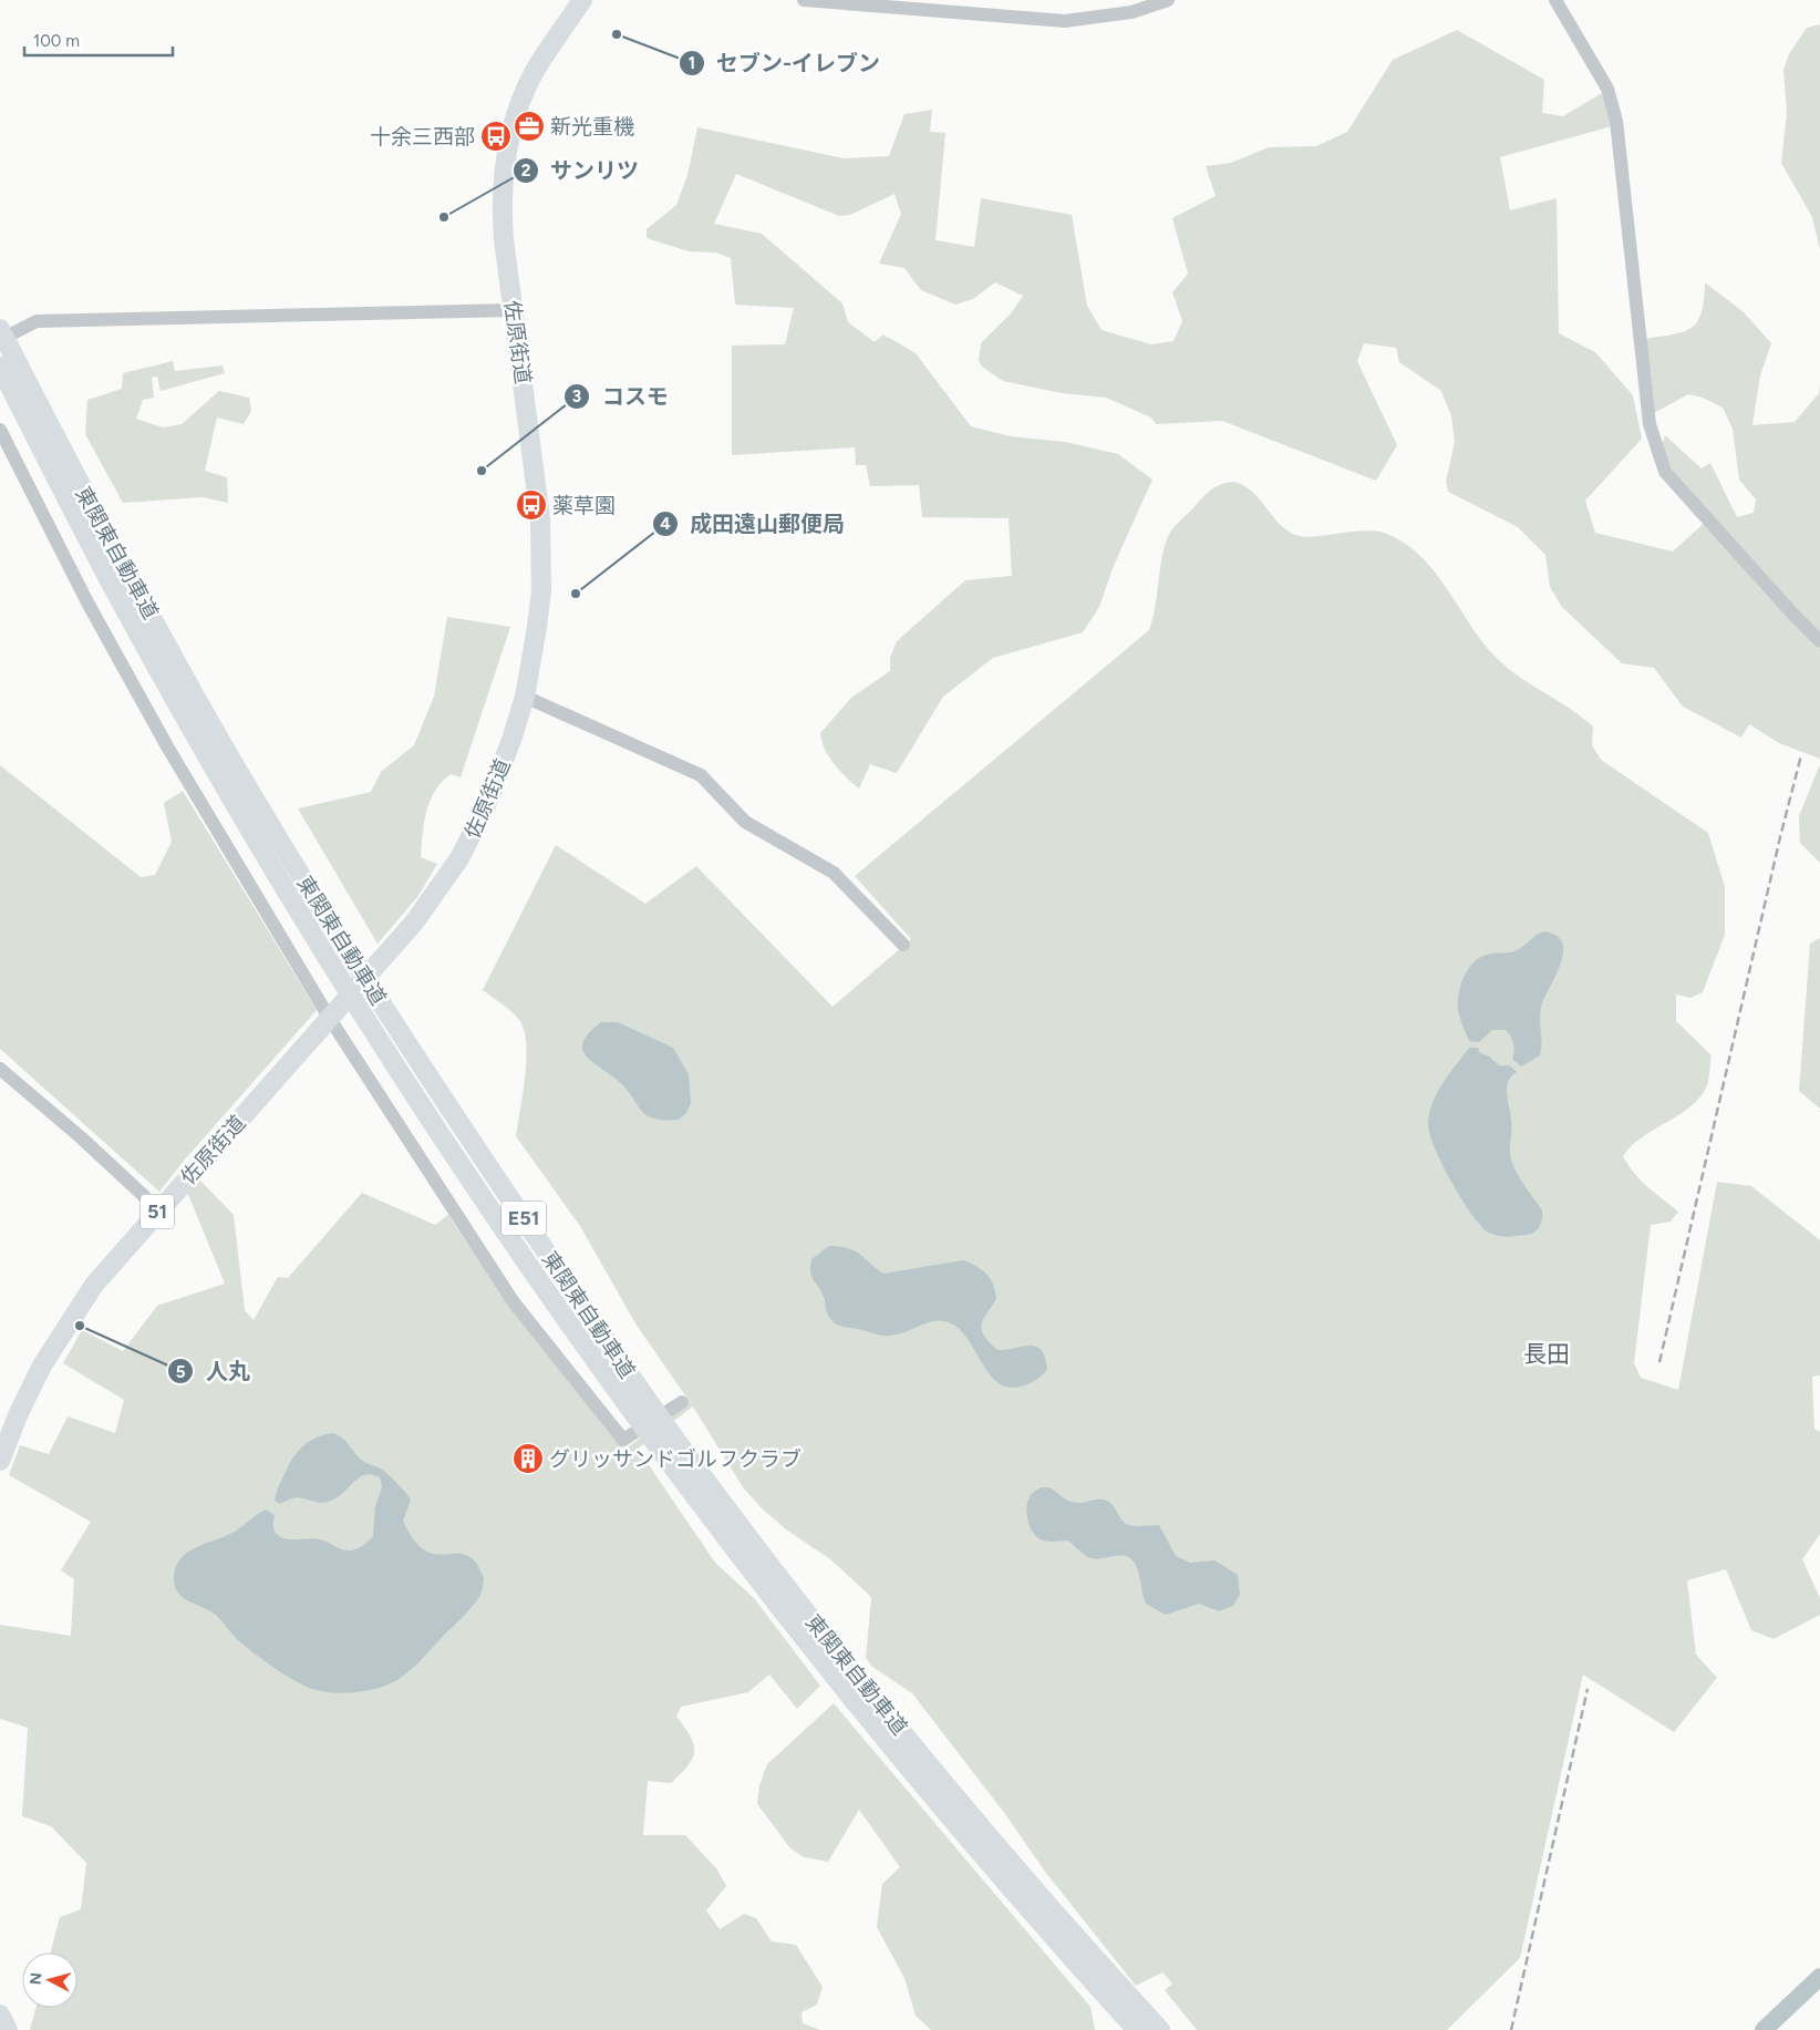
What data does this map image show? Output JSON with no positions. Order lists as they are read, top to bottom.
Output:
{
  "streets": {
    "highway": [
      "佐原街道",
      "東関東自動車道",
      "51",
      "E51"
    ]
  },
  "districts": ["長田"],
  "places": {
    "other": [
      "セブン-イレブン",
      "サンリツ",
      "コスモ",
      "成田遠山郵便局",
      "人丸"
    ],
    "office": ["新光重機"],
    "bus stop": ["十余三西部", "薬草園"],
    "building": ["グリッサンドゴルフクラブ"]
  },
  "scale_bar": "100 m",
  "north": "left"
}
